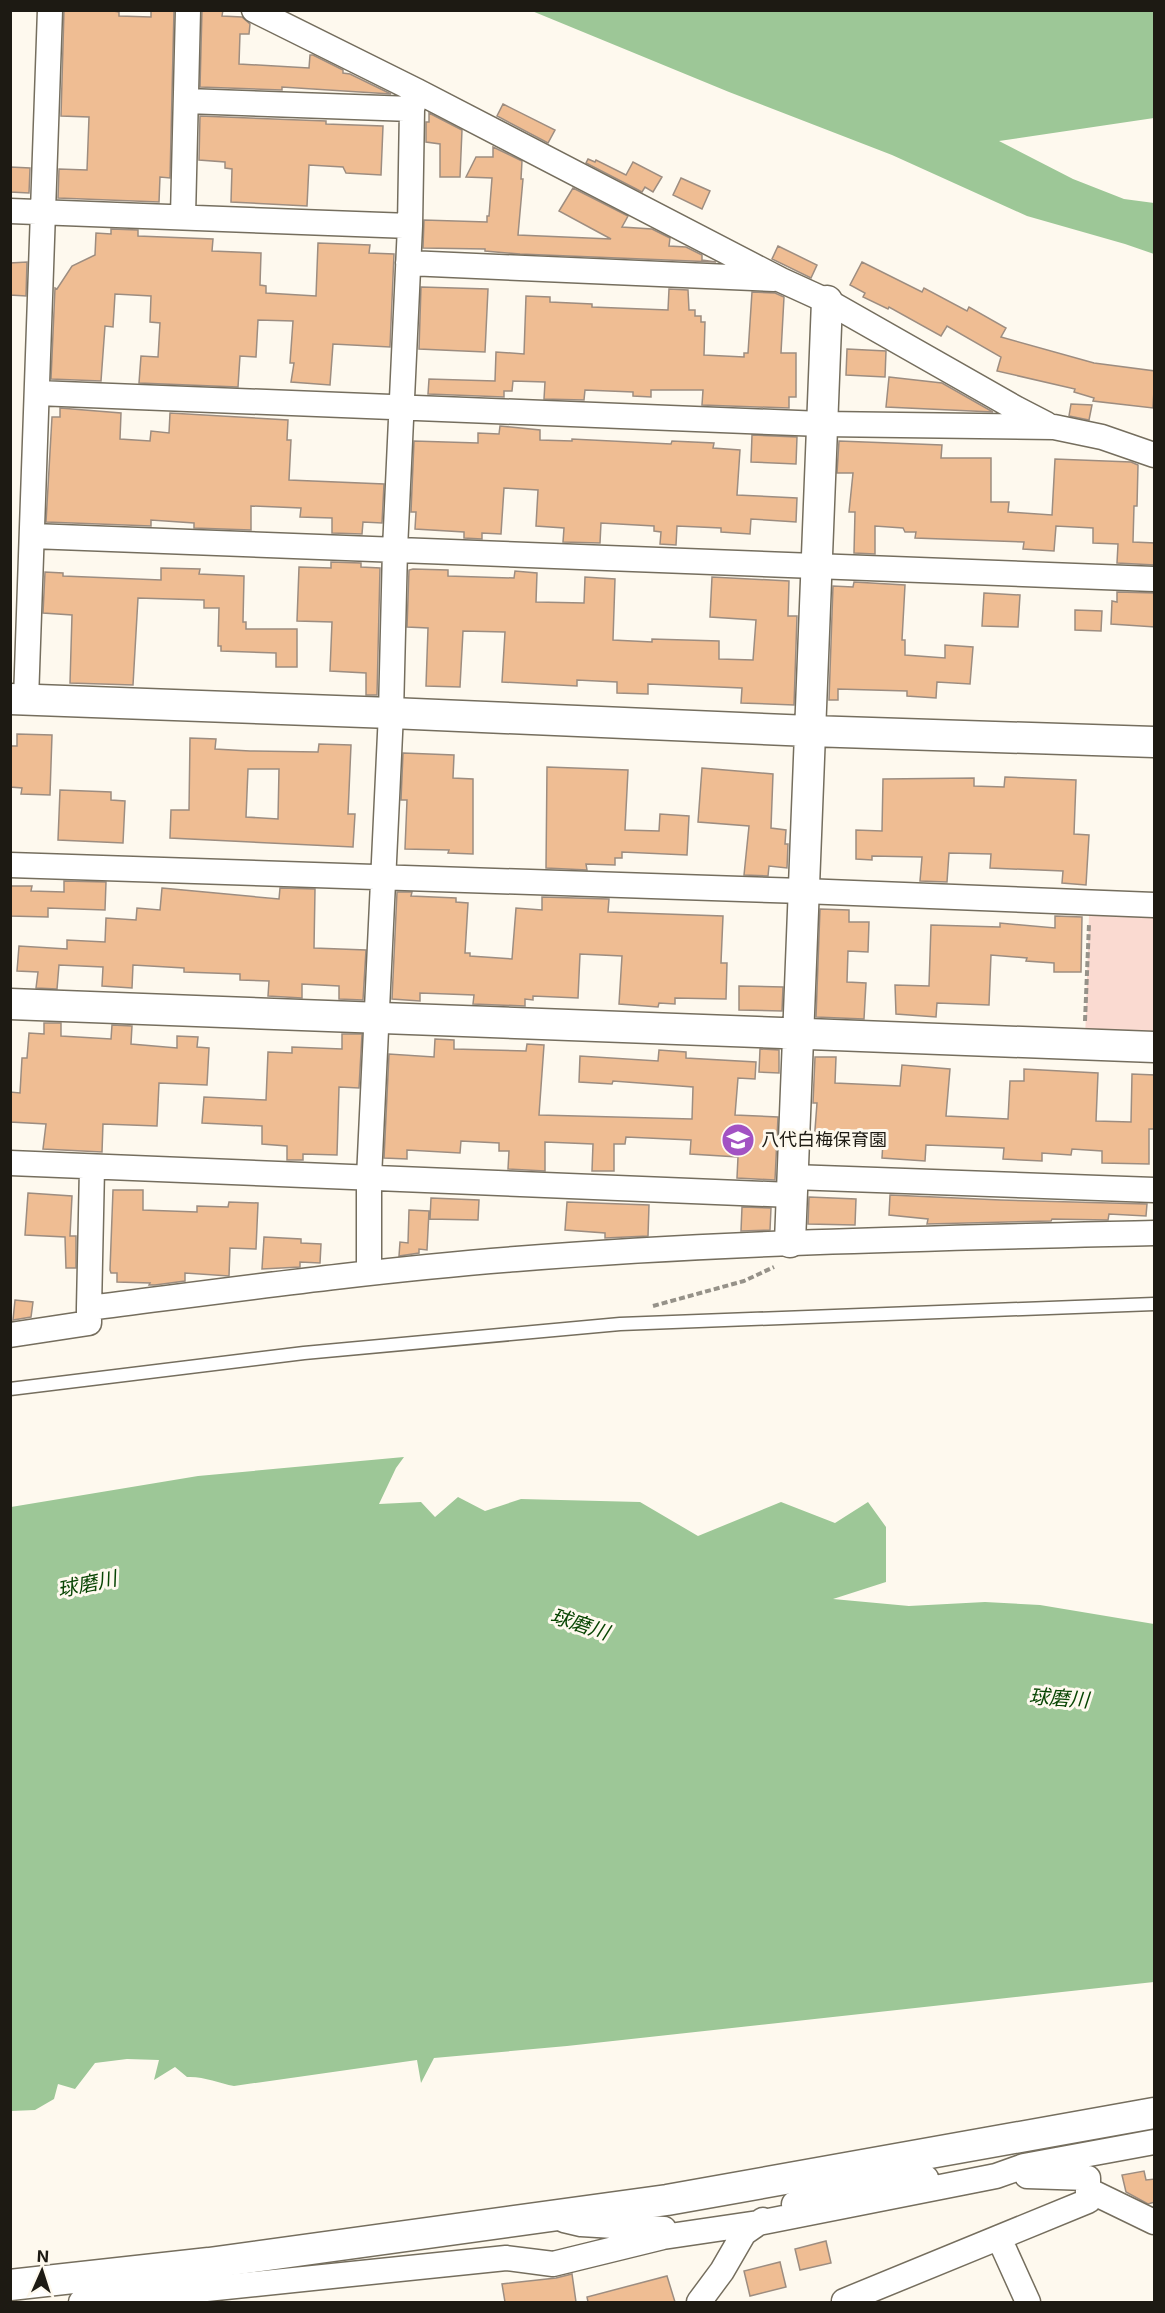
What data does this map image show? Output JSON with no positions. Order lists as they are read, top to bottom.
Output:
{
  "water": ["球磨川"],
  "places": {
    "school or university": ["八代白梅保育園"]
  },
  "north": "top"
}
